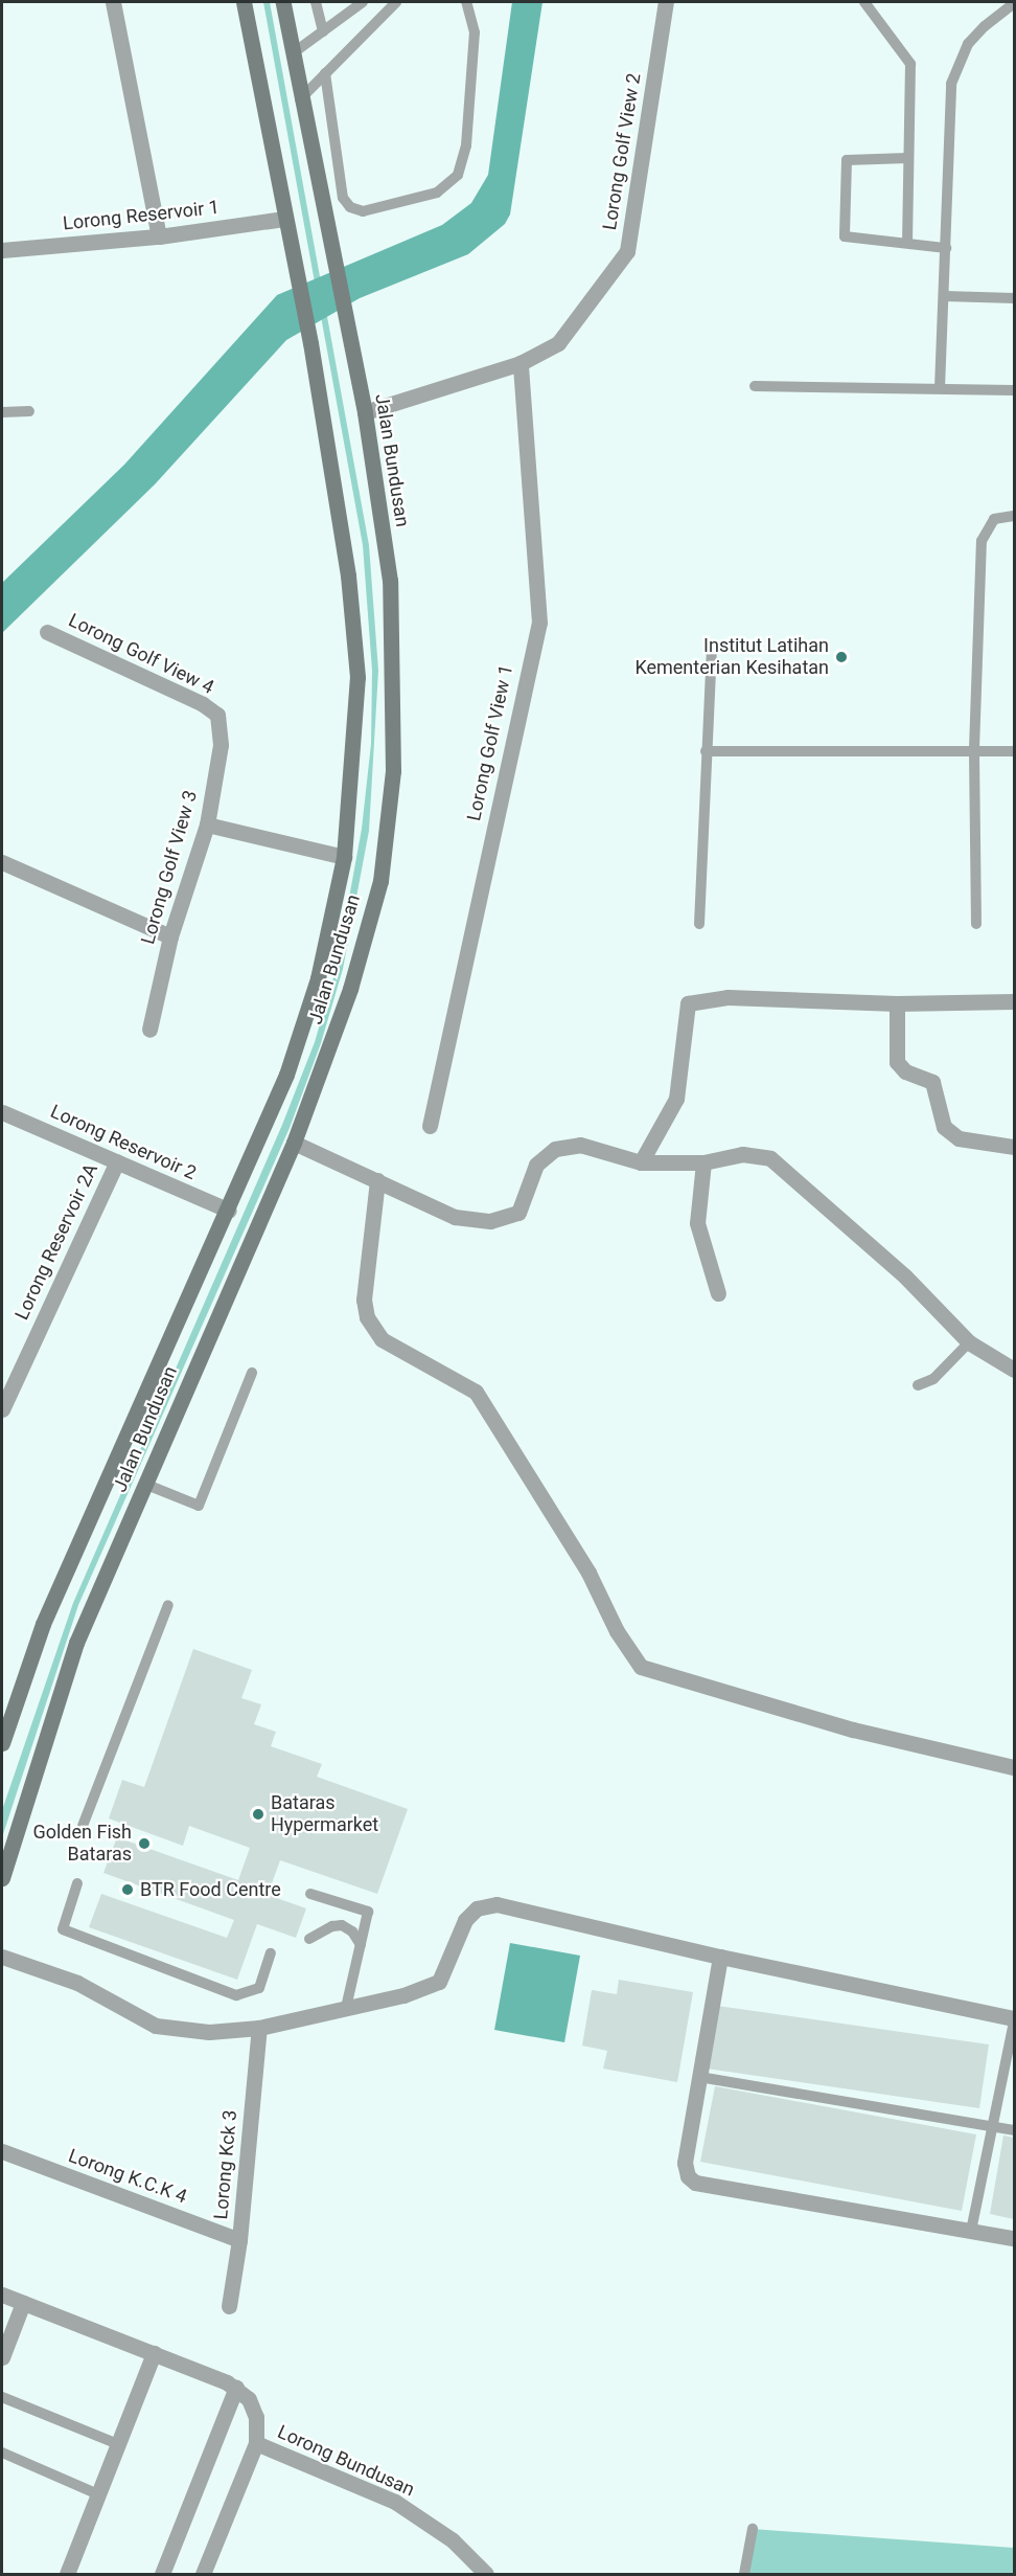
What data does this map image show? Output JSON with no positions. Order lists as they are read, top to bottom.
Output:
{
  "streets": {
    "main road": ["Jalan Bundusan"],
    "street": [
      "Lorong Golf View 2",
      "Lorong Reservoir 1",
      "Lorong Golf View 4",
      "Lorong Golf View 1",
      "Lorong Golf View 3",
      "Lorong Reservoir 2",
      "Lorong Reservoir 2A",
      "Lorong Kck 3",
      "Lorong K.C.K 4",
      "Lorong Bundusan"
    ]
  },
  "crossings": [
    ["Lorong Golf View 2", "Jalan Bundusan"],
    ["Lorong Golf View 2", "Lorong Golf View 1"],
    ["Lorong Reservoir 1", "Jalan Bundusan"],
    ["Jalan Bundusan", "Lorong Reservoir 2"],
    ["Lorong Golf View 4", "Lorong Golf View 3"],
    ["Lorong Reservoir 2", "Lorong Reservoir 2A"],
    ["Lorong Kck 3", "Lorong K.C.K 4"]
  ],
  "places": [
    "Institut Latihan Kementerian Kesihatan",
    "Bataras Hypermarket",
    "Golden Fish Bataras",
    "BTR Food Centre"
  ]
}
